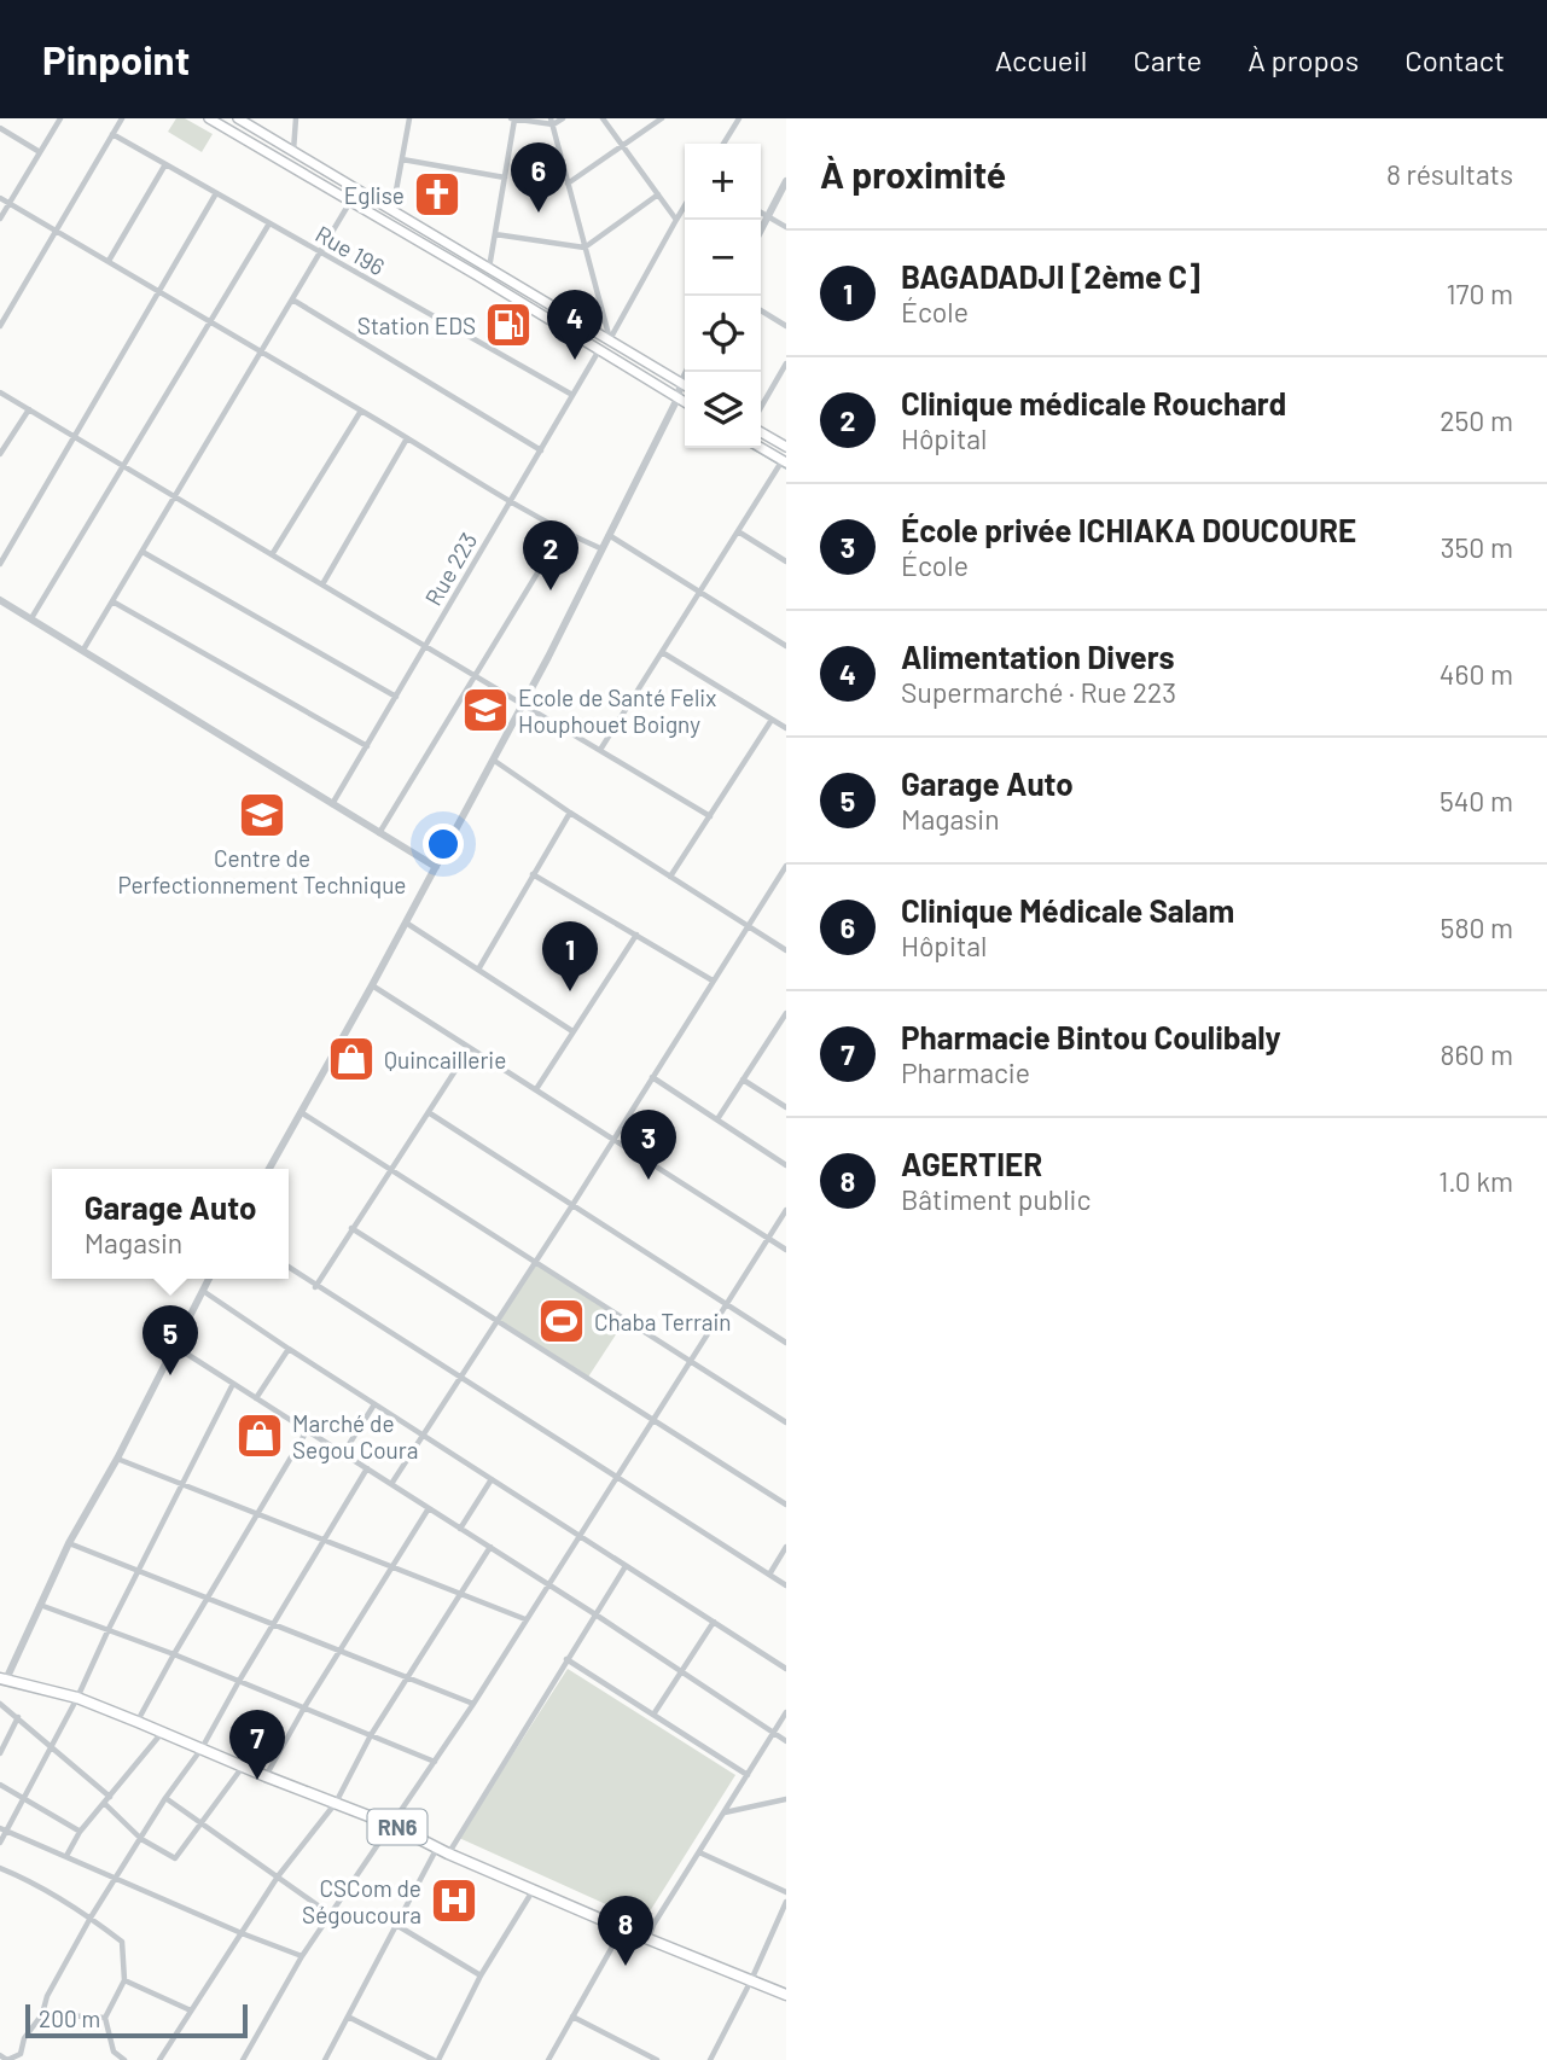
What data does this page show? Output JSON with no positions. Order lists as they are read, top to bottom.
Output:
{
  "streets": {
    "highway": ["RN6"],
    "street": ["Rue 196", "Rue 223"]
  },
  "crossings": [
    ["Rue 196", "Rue 223"]
  ],
  "places": {
    "church": ["Eglise"],
    "fuel station": ["Station EDS"],
    "school or university": ["Ecole de Santé Felix Houphouet Boigny", "Centre de Perfectionnement Technique"],
    "shop": ["Quincaillerie", "Marché de Segou Coura"],
    "sports": ["Chaba Terrain"],
    "hospital": ["CSCom de Ségoucoura"]
  },
  "scale_bar": "200 m",
  "page": {
    "header": "Pinpoint",
    "nav": [
      "Accueil",
      "Carte",
      "À propos",
      "Contact"
    ],
    "heading": ["À proximité", "8 résultats"],
    "pins": [
      "6",
      "4",
      "2",
      "1",
      "3",
      "5",
      "7",
      "8"
    ],
    "map_buttons": ["+", "−"],
    "list": [
      {
        "mark": "1",
        "name": "BAGADADJI [2ème C]",
        "note": "École",
        "value": "170 m"
      },
      {
        "mark": "2",
        "name": "Clinique médicale Rouchard",
        "note": "Hôpital",
        "value": "250 m"
      },
      {
        "mark": "3",
        "name": "École privée ICHIAKA DOUCOURE",
        "note": "École",
        "value": "350 m"
      },
      {
        "mark": "4",
        "name": "Alimentation Divers",
        "note": "Supermarché · Rue 223",
        "value": "460 m"
      },
      {
        "mark": "5",
        "name": "Garage Auto",
        "note": "Magasin",
        "value": "540 m"
      },
      {
        "mark": "6",
        "name": "Clinique Médicale Salam",
        "note": "Hôpital",
        "value": "580 m"
      },
      {
        "mark": "7",
        "name": "Pharmacie Bintou Coulibaly",
        "note": "Pharmacie",
        "value": "860 m"
      },
      {
        "mark": "8",
        "name": "AGERTIER",
        "note": "Bâtiment public",
        "value": "1.0 km"
      }
    ],
    "popup": ["Garage Auto", "Magasin"],
    "scale": "200 m"
  }
}
